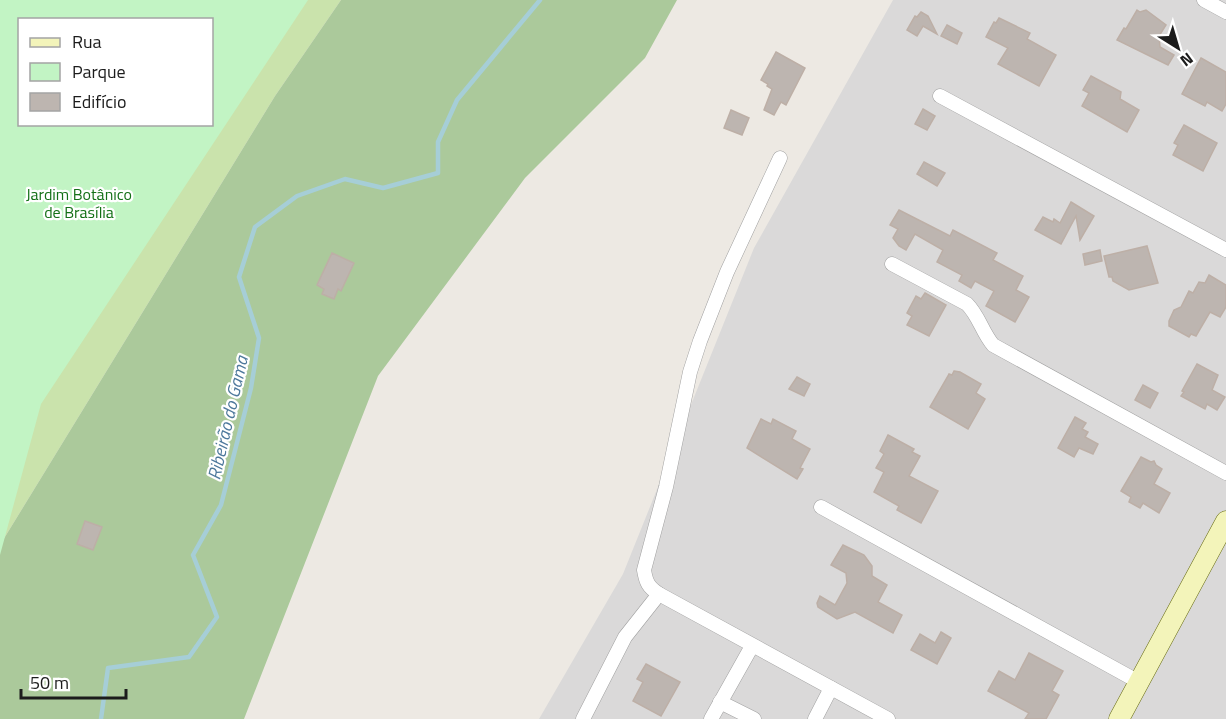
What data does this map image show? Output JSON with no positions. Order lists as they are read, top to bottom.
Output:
{
  "water": ["Ribeirão do Gama"],
  "parks": ["Jardim Botânico de Brasília"],
  "legend": ["Rua", "Parque", "Edifício"],
  "scale_bar": "50 m",
  "north": "bottom right"
}
